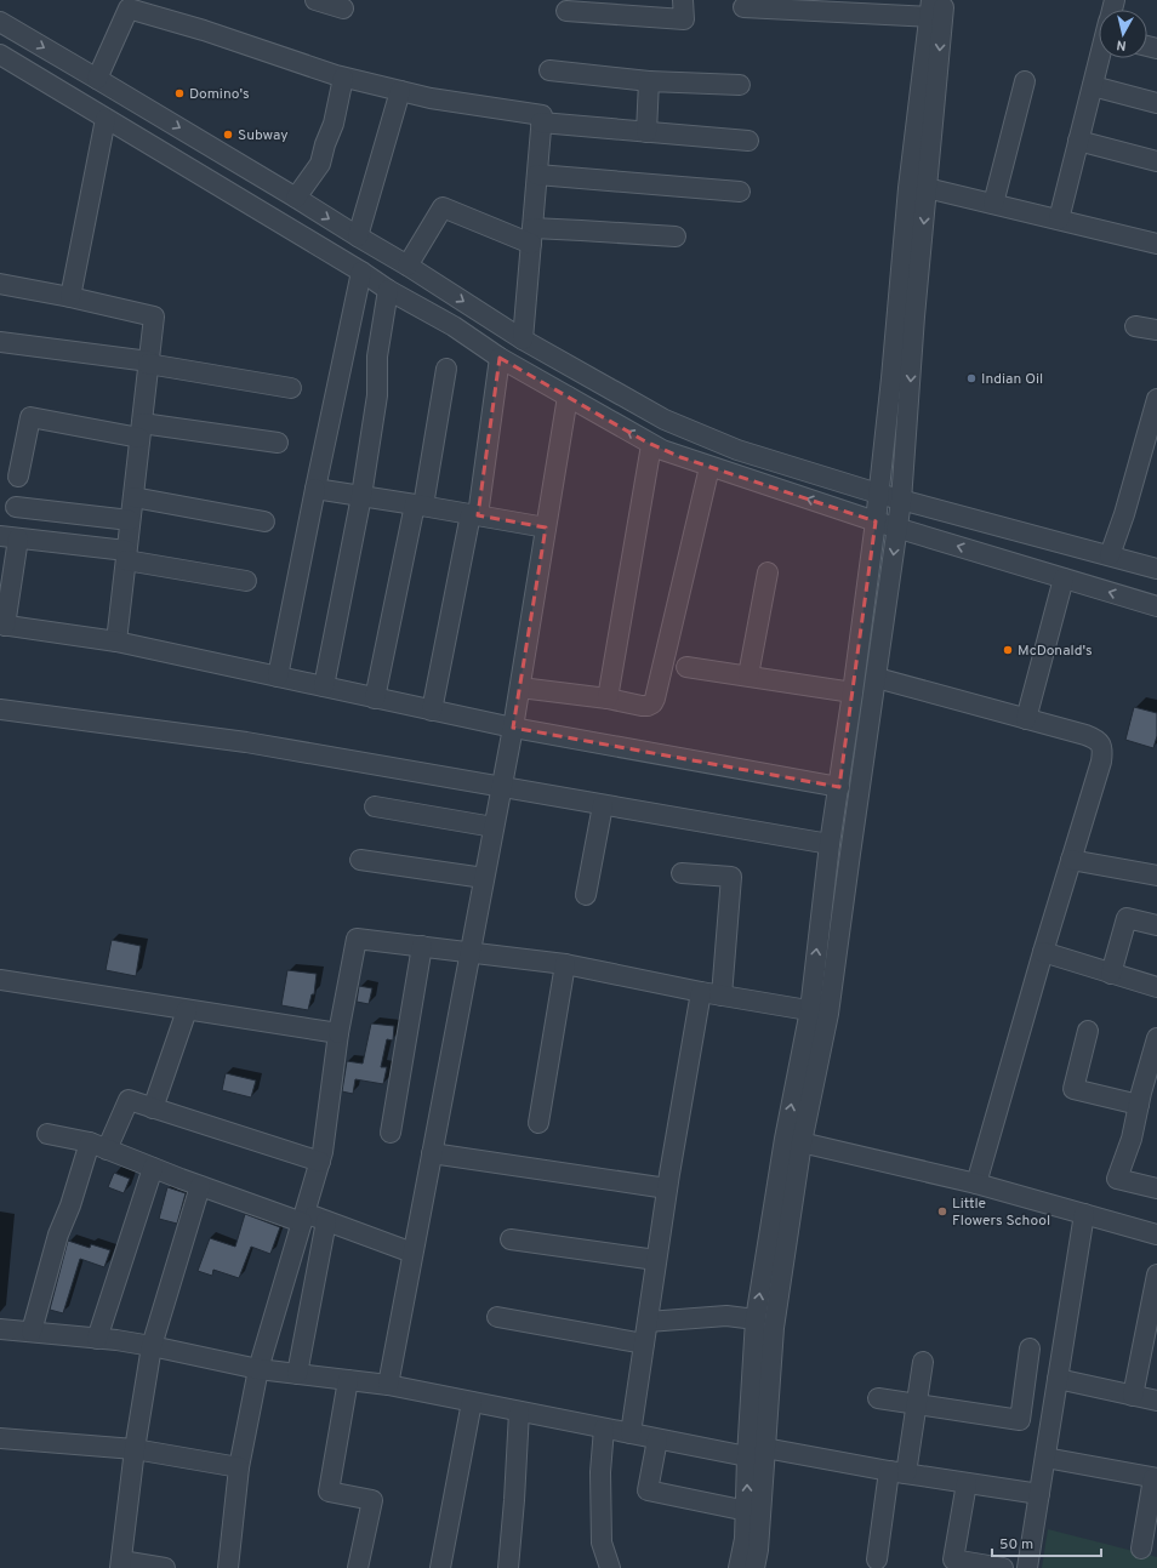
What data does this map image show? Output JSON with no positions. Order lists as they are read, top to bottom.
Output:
{
  "places": [
    "Domino's",
    "Subway",
    "Indian Oil",
    "McDonald's",
    "Little Flowers School"
  ],
  "scale_bar": "50 m",
  "north": "bottom"
}
